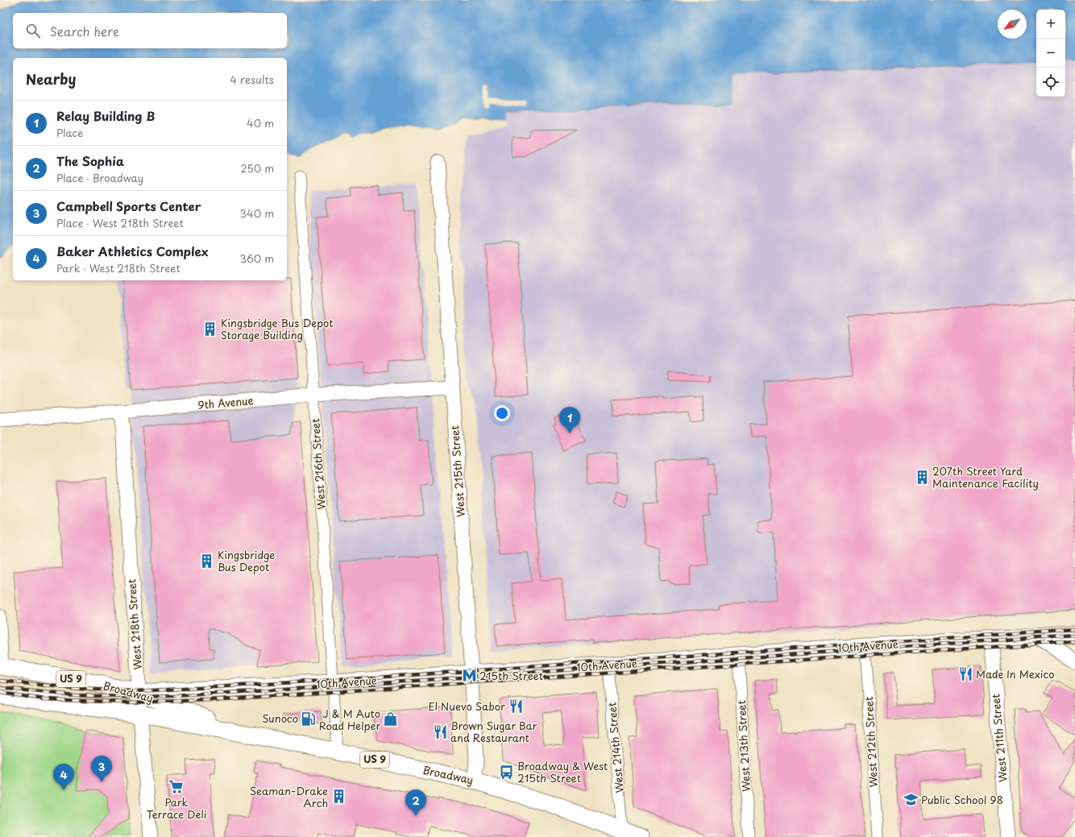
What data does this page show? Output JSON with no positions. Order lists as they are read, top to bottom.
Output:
{
  "streets": {
    "main road": ["10th Avenue", "US 9", "Broadway"],
    "street": [
      "9th Avenue",
      "West 216th Street",
      "West 215th Street",
      "West 218th Street",
      "West 211th Street",
      "West 212th Street",
      "West 213th Street",
      "West 214th Street"
    ]
  },
  "crossings": [
    ["9th Avenue", "West 216th Street"],
    ["9th Avenue", "West 215th Street"],
    ["9th Avenue", "West 218th Street"],
    ["West 216th Street", "10th Avenue"],
    ["West 216th Street", "Broadway"],
    ["West 215th Street", "10th Avenue"],
    ["West 215th Street", "Broadway"],
    ["West 218th Street", "10th Avenue"],
    ["West 218th Street", "Broadway"],
    ["10th Avenue", "Broadway"],
    ["10th Avenue", "West 211th Street"],
    ["10th Avenue", "West 212th Street"],
    ["10th Avenue", "West 213th Street"],
    ["10th Avenue", "West 214th Street"],
    ["Broadway", "West 214th Street"]
  ],
  "places": {
    "building": [
      "Kingsbridge Bus Depot Storage Building",
      "207th Street Yard Maintenance Facility",
      "Kingsbridge Bus Depot",
      "Seaman-Drake Arch"
    ],
    "restaurant": ["Made In Mexico", "El Nuevo Sabor", "Brown Sugar Bar and Restaurant"],
    "metro station": ["215th Street"],
    "fuel station": ["Sunoco"],
    "shop": ["J & M Auto Road Helper"],
    "bus stop": ["Broadway & West 215th Street"],
    "supermarket": ["Park Terrace Deli"],
    "school or university": ["Public School 98"]
  },
  "north": "bottom left",
  "page": {
    "map_buttons": ["+", "−"],
    "search": "Search here",
    "heading": ["Nearby", "4 results"],
    "list": [
      {
        "mark": "1",
        "name": "Relay Building B",
        "note": "Place",
        "value": "40 m"
      },
      {
        "mark": "2",
        "name": "The Sophia",
        "note": "Place · Broadway",
        "value": "250 m"
      },
      {
        "mark": "3",
        "name": "Campbell Sports Center",
        "note": "Place · West 218th Street",
        "value": "340 m"
      },
      {
        "mark": "4",
        "name": "Baker Athletics Complex",
        "note": "Park · West 218th Street",
        "value": "360 m"
      }
    ],
    "pins": [
      "1",
      "3",
      "4",
      "2"
    ]
  }
}
